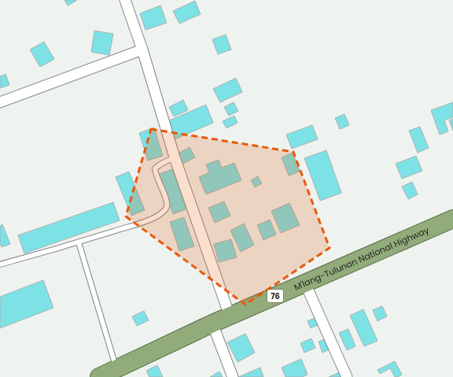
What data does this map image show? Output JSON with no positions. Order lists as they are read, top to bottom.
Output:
{
  "streets": {
    "highway": ["M'lang-Tulunan National Highway", "76"]
  }
}
